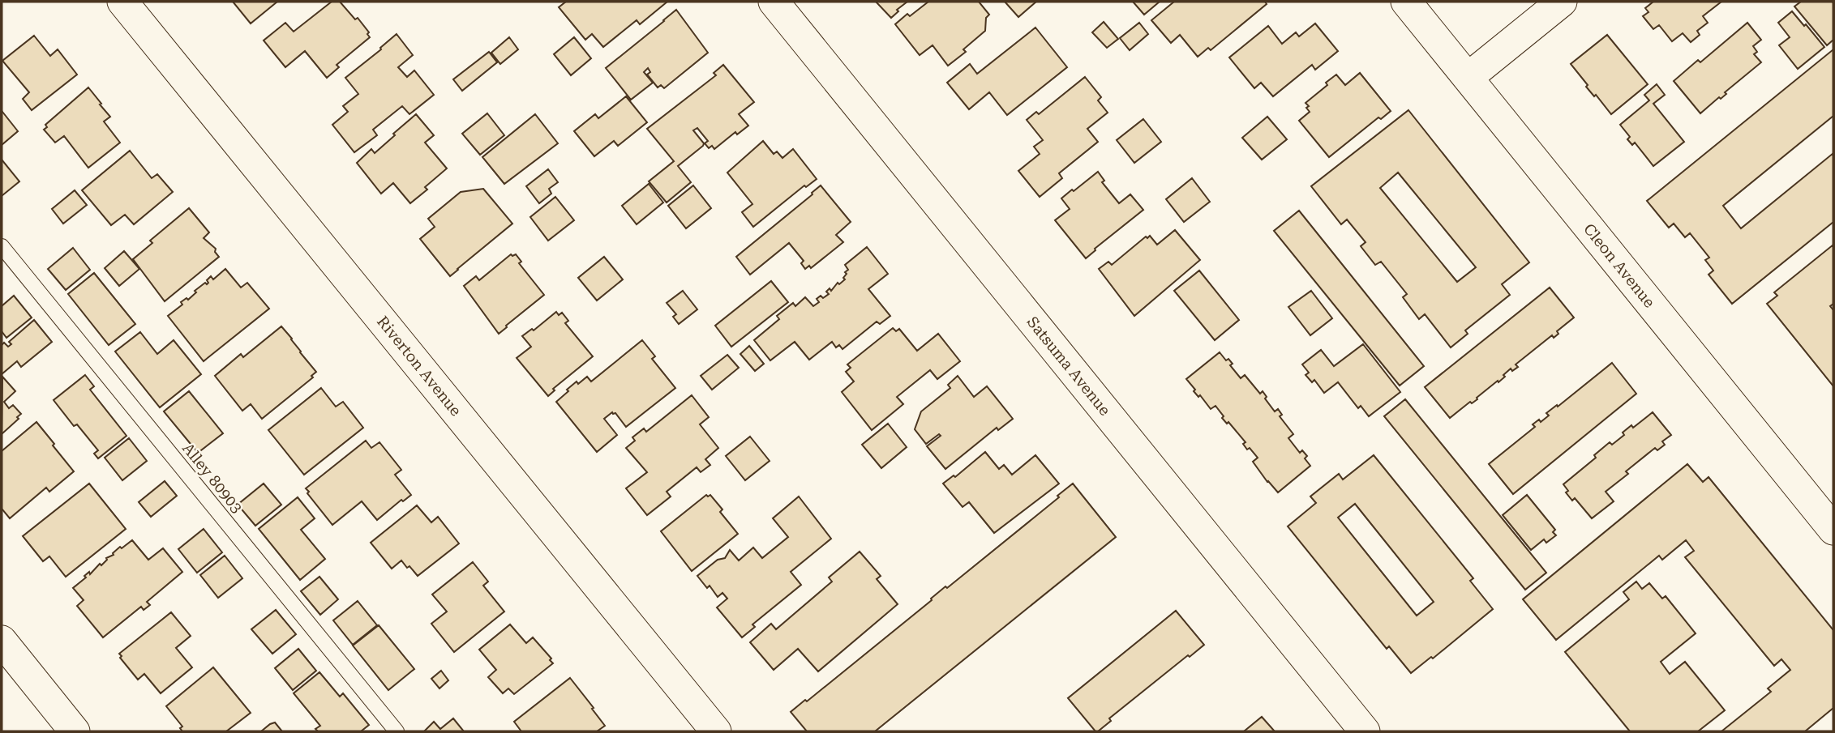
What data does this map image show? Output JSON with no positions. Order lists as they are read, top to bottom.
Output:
{
  "streets": {
    "street": ["Cleon Avenue", "Riverton Avenue", "Satsuma Avenue"],
    "lane": ["Alley 80903"]
  }
}
